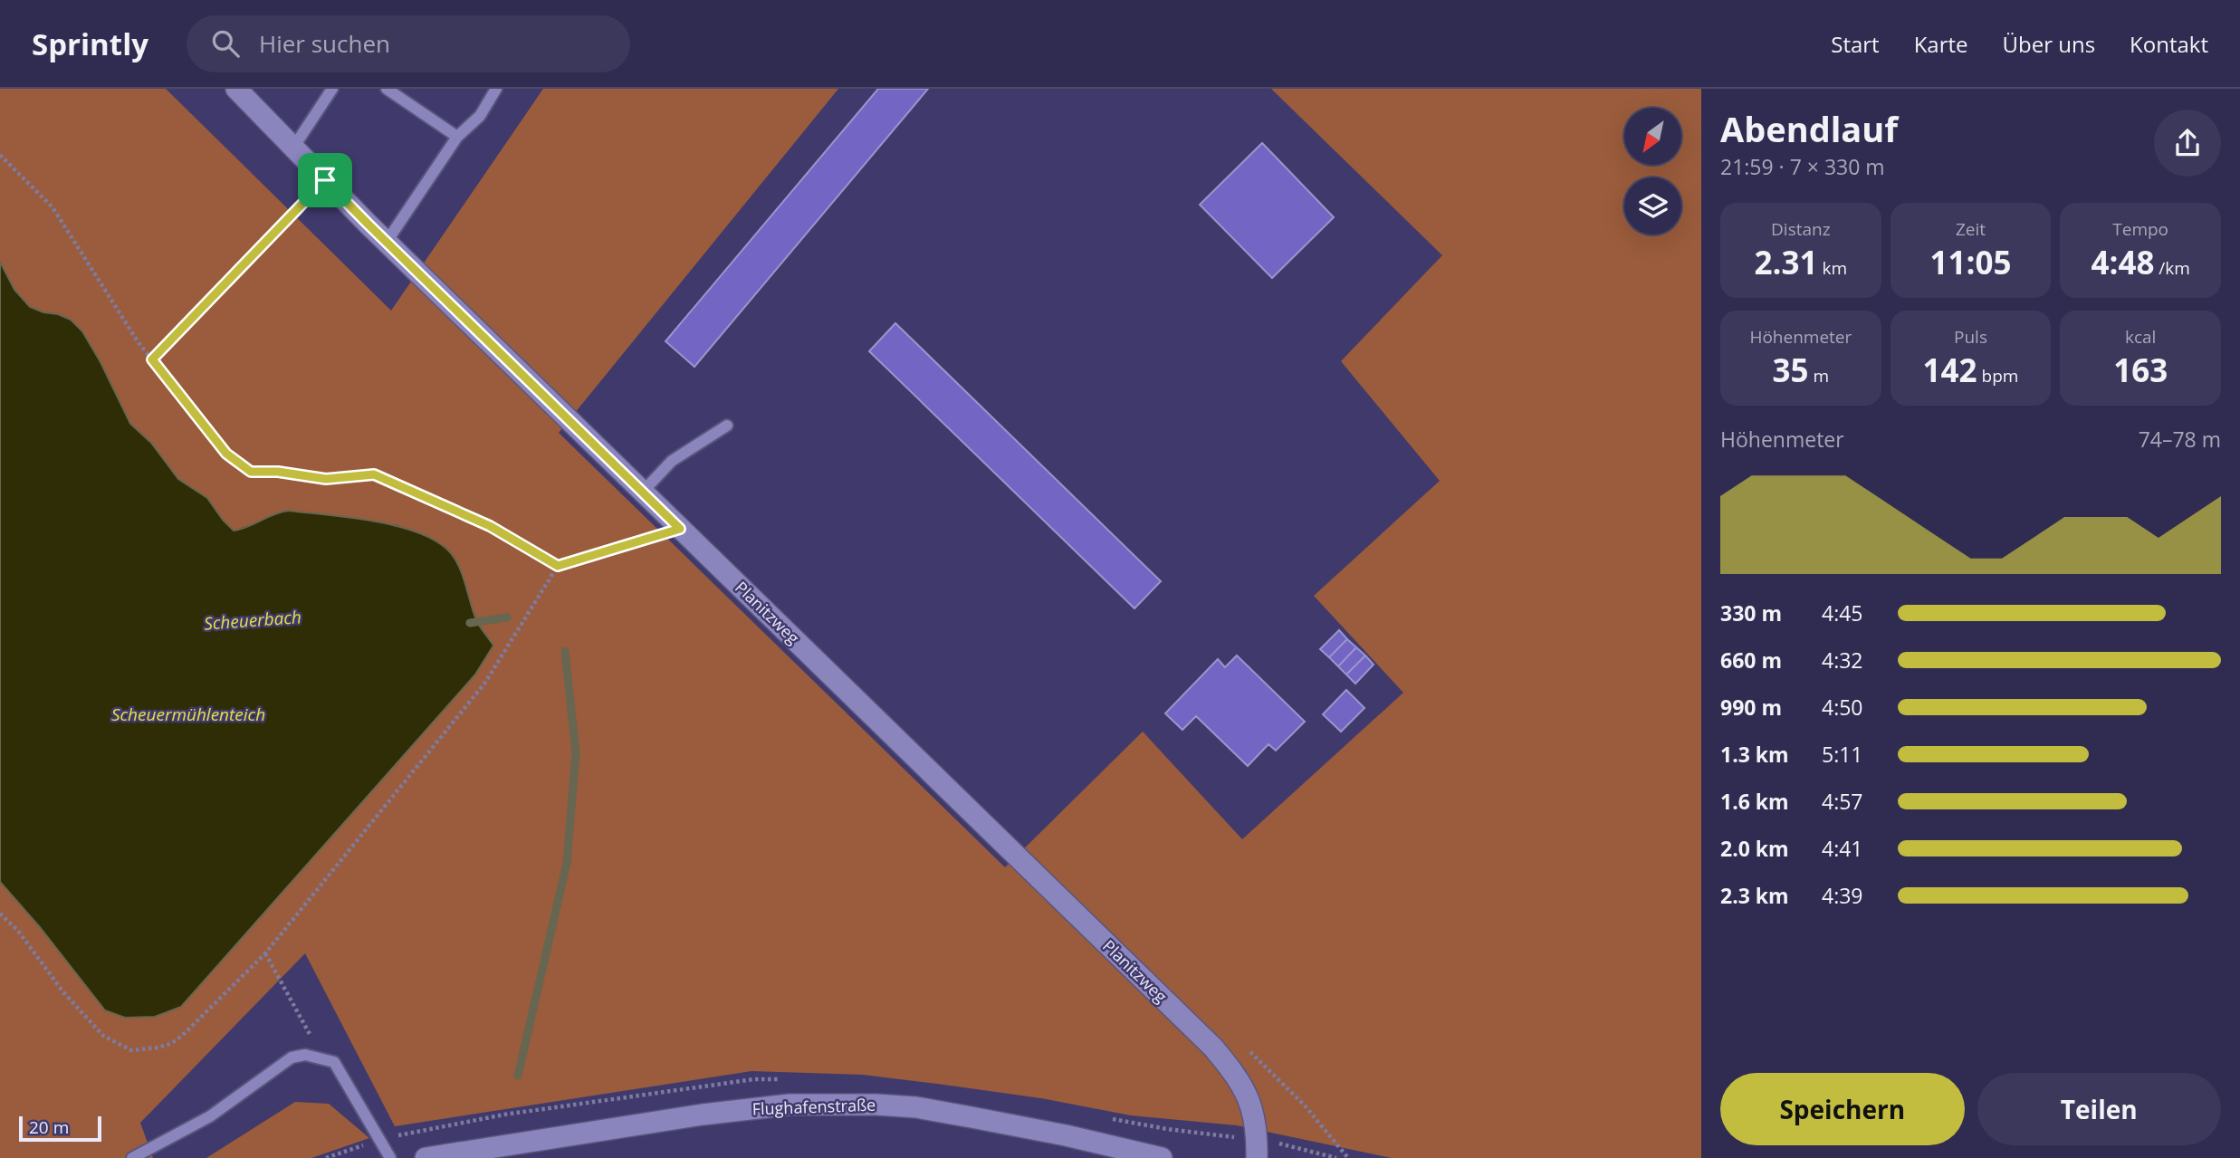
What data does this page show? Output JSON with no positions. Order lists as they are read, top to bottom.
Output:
{
  "streets": {
    "street": ["Planitzweg", "Flughafenstraße"]
  },
  "water": ["Scheuerbach", "Scheuermühlenteich"],
  "scale_bar": "20 m",
  "north": "bottom left",
  "page": {
    "header": "Sprintly",
    "search": "Hier suchen",
    "nav": [
      "Start",
      "Karte",
      "Über uns",
      "Kontakt"
    ],
    "heading": ["Abendlauf", "21:59 · 7 × 330 m"],
    "stats": [
      ["Distanz", "2.31 km"],
      ["Zeit", "11:05"],
      ["Tempo", "4:48 /km"],
      ["Höhenmeter", "35 m"],
      ["Puls", "142 bpm"],
      ["kcal", "163"]
    ],
    "chart": ["Höhenmeter", "74–78 m"],
    "list": [
      {
        "name": "330 m",
        "note": "4:45"
      },
      {
        "name": "660 m",
        "note": "4:32"
      },
      {
        "name": "990 m",
        "note": "4:50"
      },
      {
        "name": "1.3 km",
        "note": "5:11"
      },
      {
        "name": "1.6 km",
        "note": "4:57"
      },
      {
        "name": "2.0 km",
        "note": "4:41"
      },
      {
        "name": "2.3 km",
        "note": "4:39"
      }
    ],
    "buttons": ["Speichern", "Teilen"],
    "scale": "20 m"
  }
}
